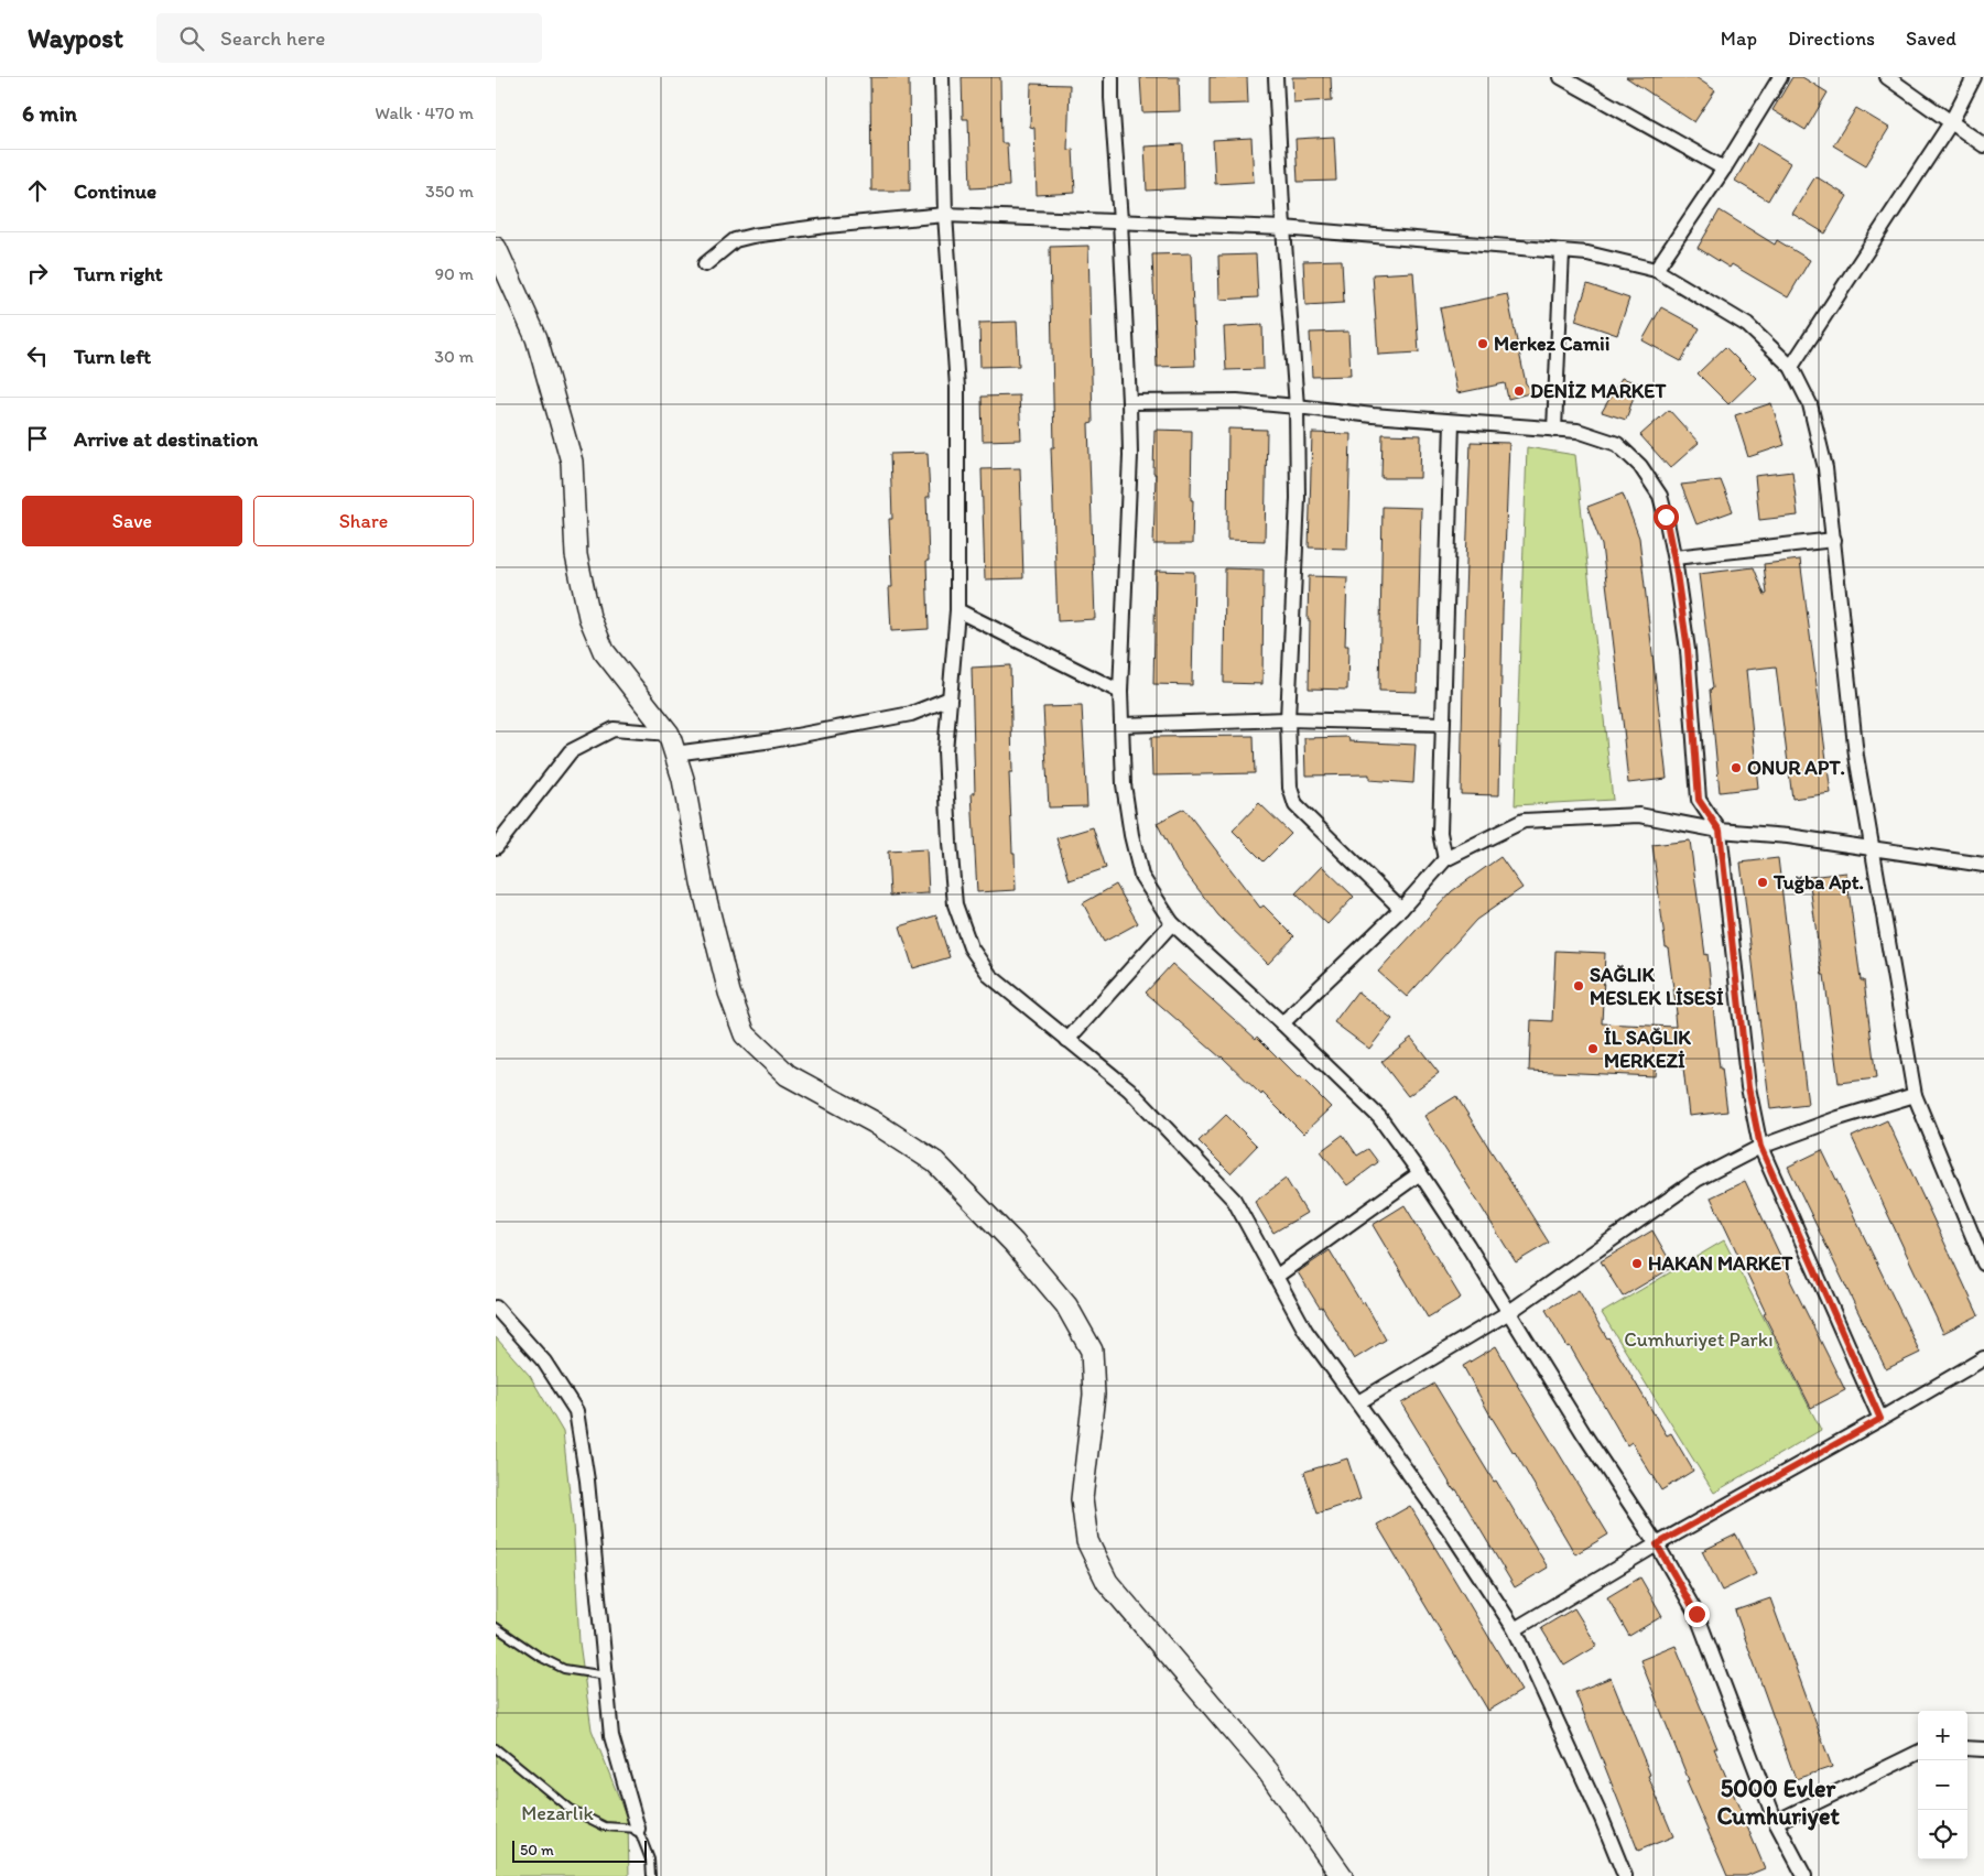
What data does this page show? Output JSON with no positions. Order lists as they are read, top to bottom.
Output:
{
  "districts": ["5000 Evler Cumhuriyet"],
  "parks": ["Cumhuriyet Parkı", "Mezarlık"],
  "places": [
    "Merkez Camii",
    "DENİZ MARKET",
    "ONUR APT.",
    "Tuğba Apt.",
    "SAĞLIK MESLEK LİSESİ",
    "İL SAĞLIK MERKEZİ",
    "HAKAN MARKET"
  ],
  "scale_bar": "50 m",
  "page": {
    "header": "Waypost",
    "search": "Search here",
    "nav": ["Map", "Directions", "Saved"],
    "heading": ["6 min", "Walk · 470 m"],
    "list": [
      ["Continue", "350 m"],
      ["Turn right", "90 m"],
      ["Turn left", "30 m"],
      "Arrive at destination"
    ],
    "buttons": ["Save", "Share"],
    "map_buttons": ["+", "−"],
    "scale": "50 m"
  }
}
